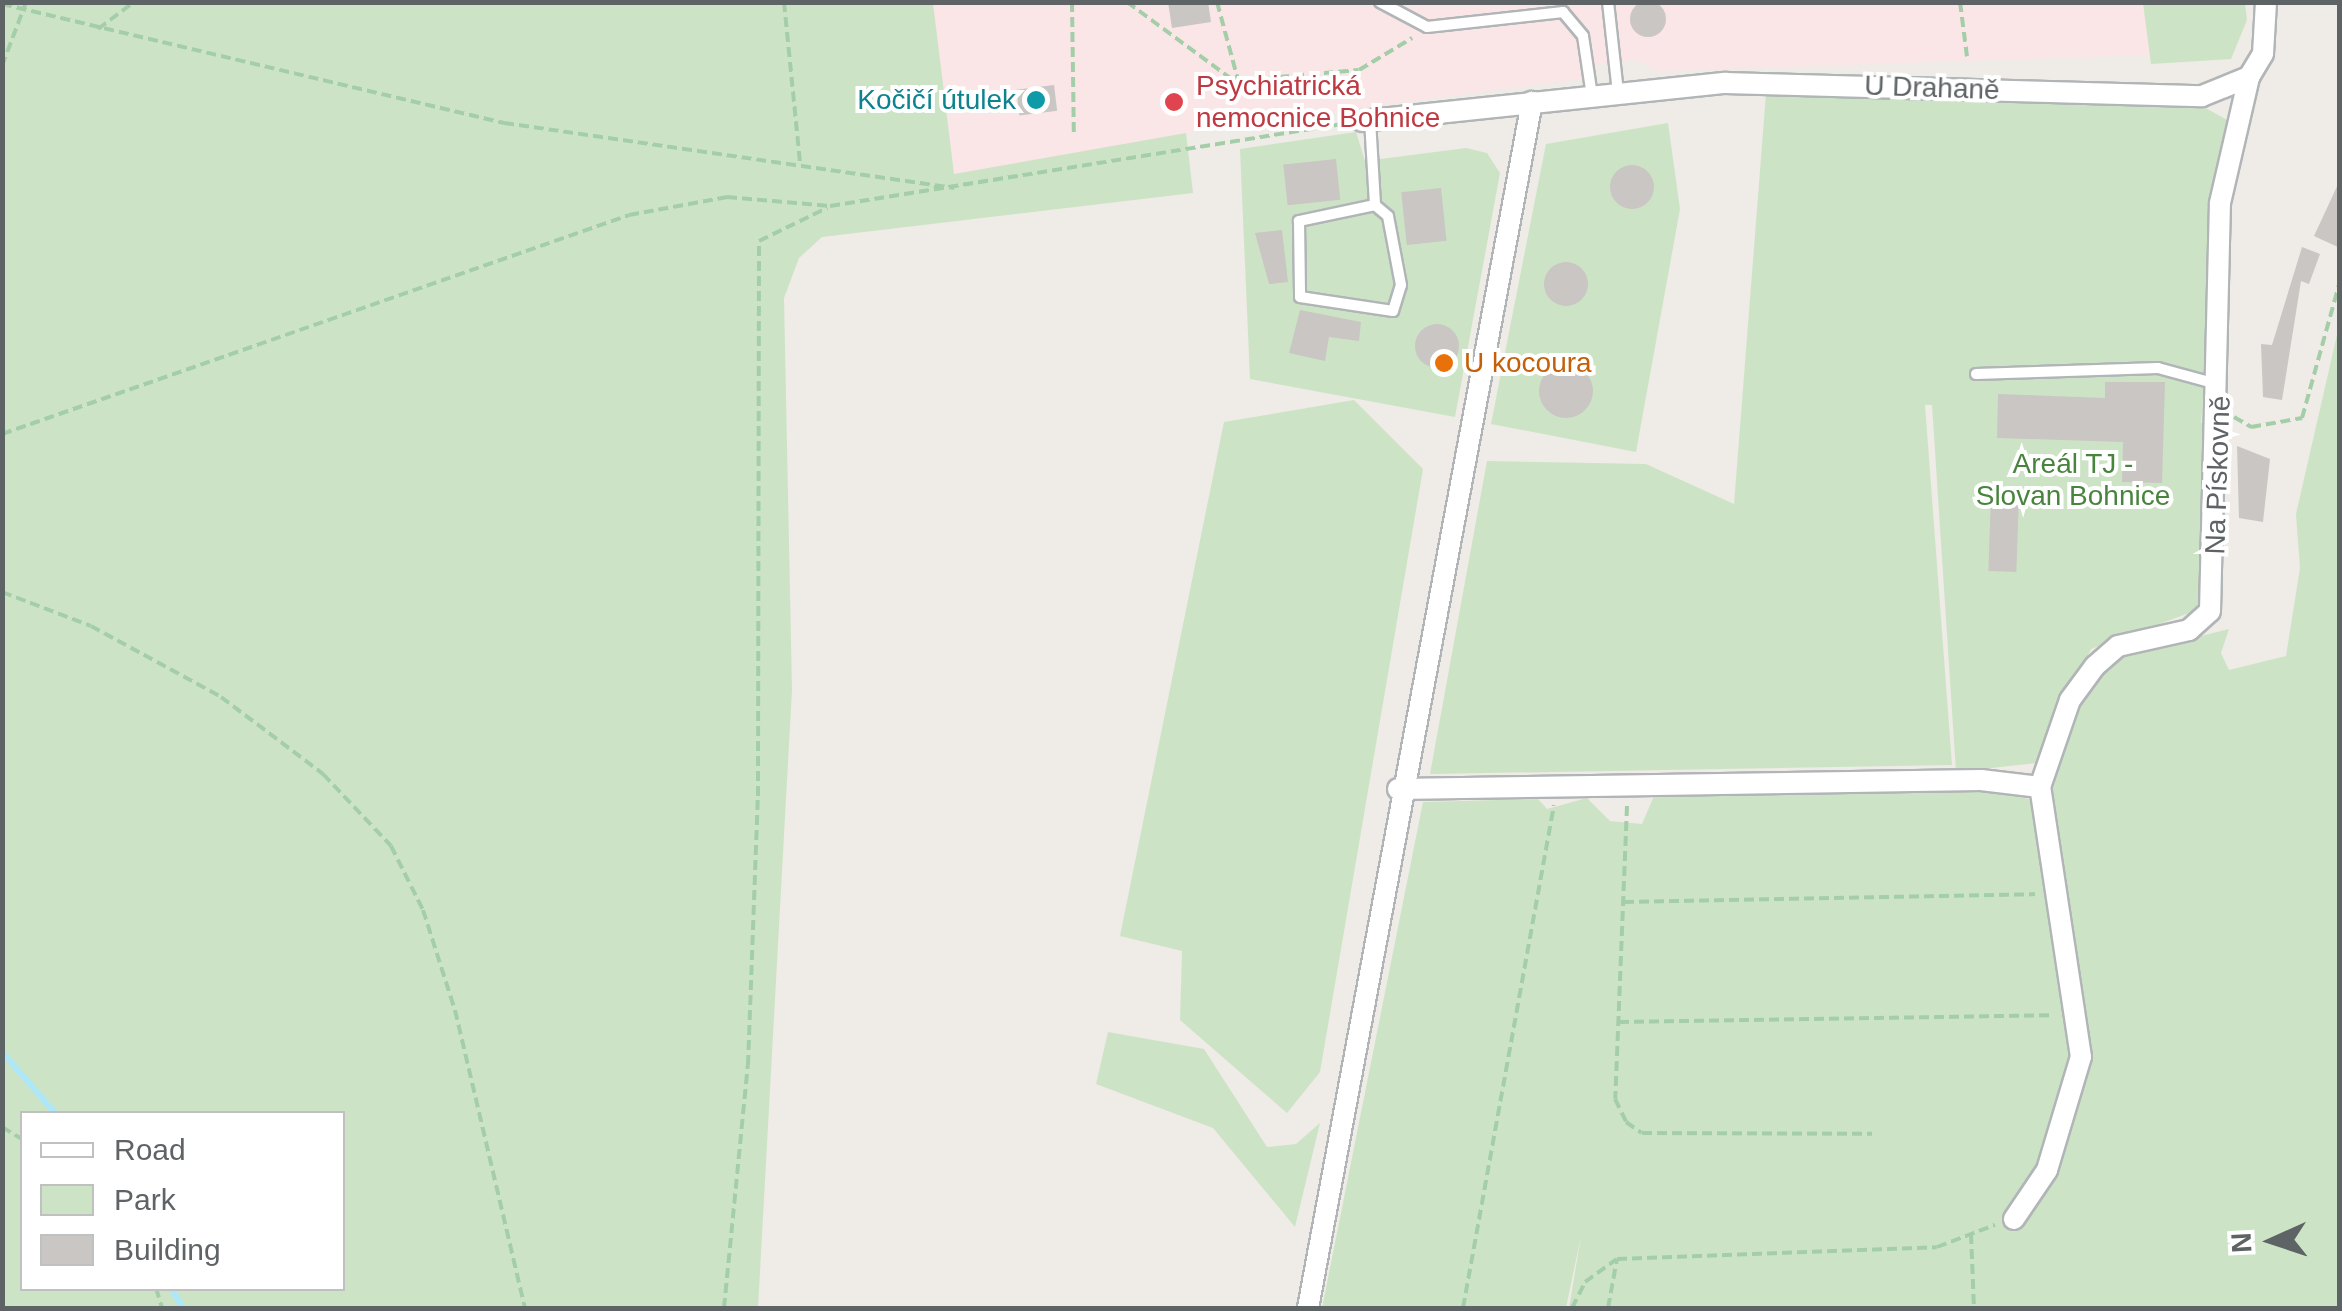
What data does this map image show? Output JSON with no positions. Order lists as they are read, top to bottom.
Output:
{
  "streets": {
    "street": ["U Drahaně", "Na Pískovně"]
  },
  "crossings": [
    ["U Drahaně", "Na Pískovně"]
  ],
  "parks": ["Areál TJ - Slovan Bohnice"],
  "places": ["Kočičí útulek", "Psychiatrická nemocnice Bohnice", "U kocoura"],
  "legend": ["Road", "Park", "Building"],
  "north": "left"
}
